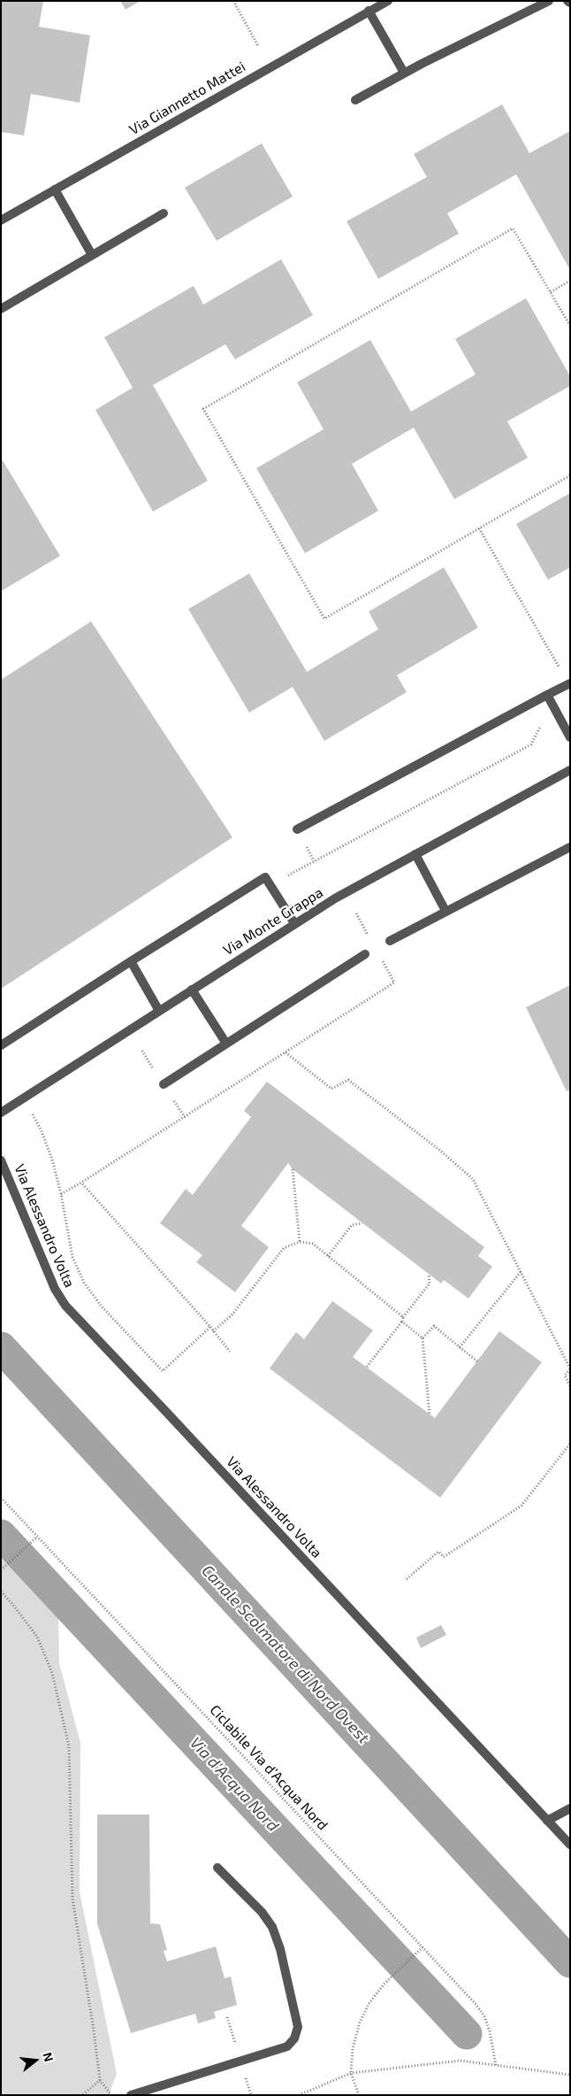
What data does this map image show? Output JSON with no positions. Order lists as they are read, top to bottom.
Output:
{
  "streets": {
    "street": ["Via Giannetto Mattei", "Via Monte Grappa", "Via Alessandro Volta"],
    "path": ["Ciclabile Via d’Acqua Nord"]
  },
  "water": ["Canale Scolmatore di Nord Ovest", "Via d'Acqua Nord"],
  "north": "right"
}
